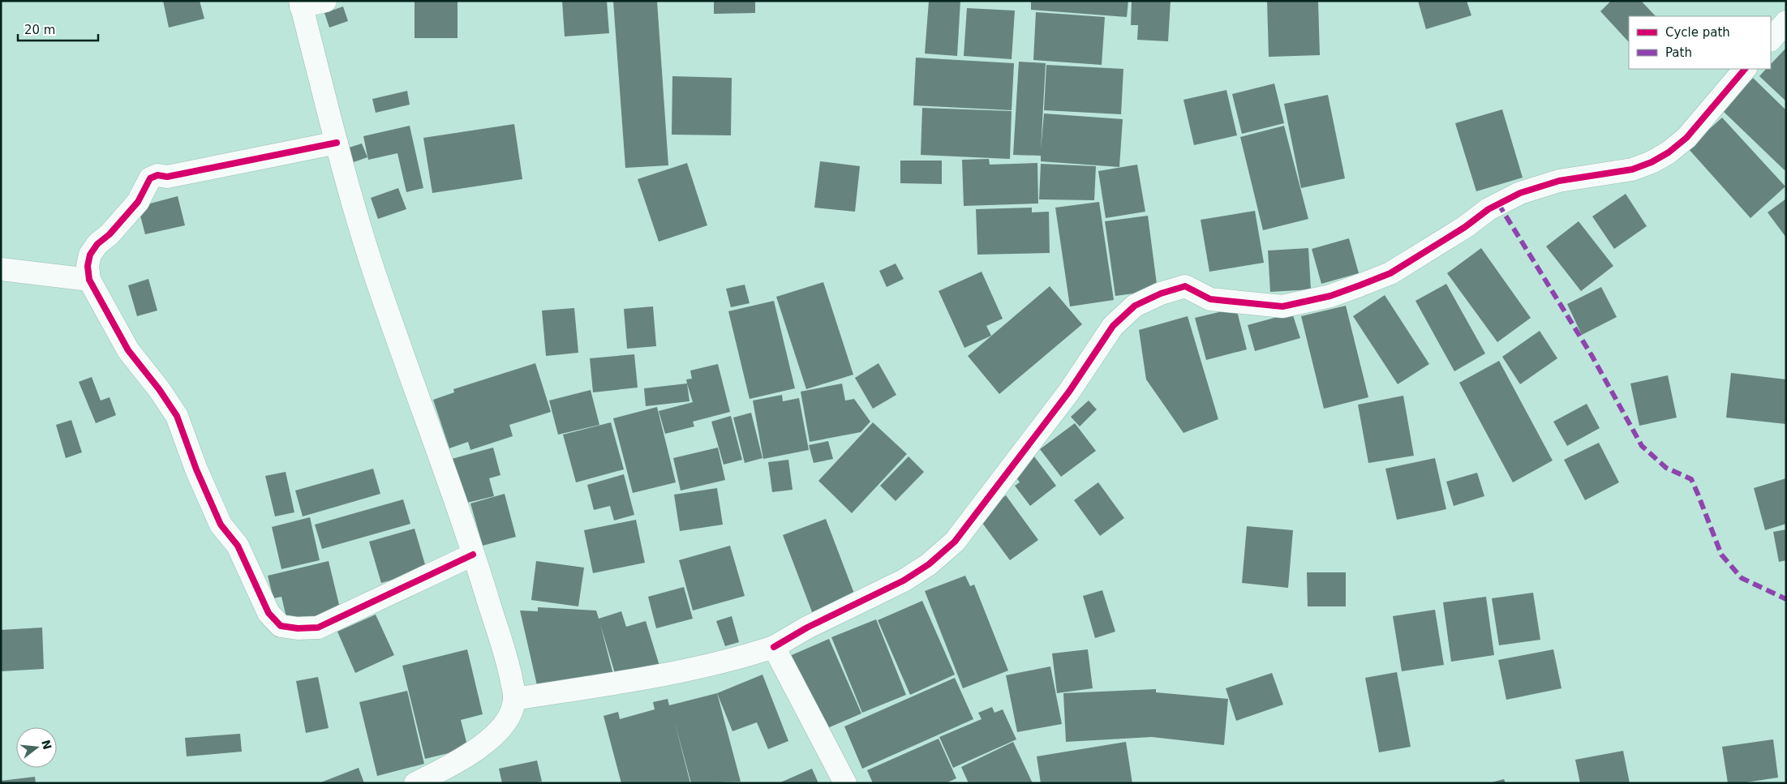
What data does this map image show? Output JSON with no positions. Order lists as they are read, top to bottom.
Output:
{
  "legend": ["Cycle path", "Path"],
  "scale_bar": "20 m",
  "north": "right"
}
